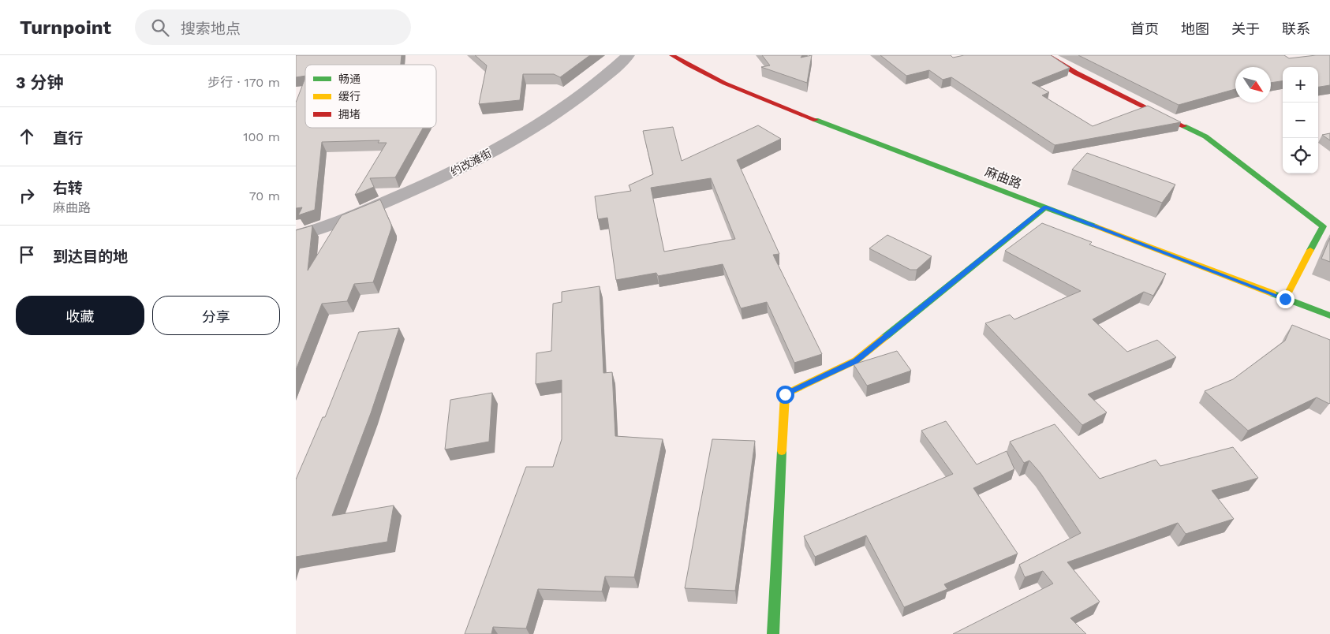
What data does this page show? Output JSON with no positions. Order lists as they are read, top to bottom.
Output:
{
  "streets": {
    "street": ["约改滩街", "麻曲路"]
  },
  "legend": ["畅通", "缓行", "拥堵"],
  "north": "bottom right",
  "page": {
    "header": "Turnpoint",
    "search": "搜索地点",
    "nav": [
      "首页",
      "地图",
      "关于",
      "联系"
    ],
    "heading": ["3 分钟", "步行 · 170 m"],
    "map_buttons": ["+", "−"],
    "list": [
      ["直行", "100 m"],
      ["右转", "麻曲路", "70 m"],
      "到达目的地"
    ],
    "buttons": ["收藏", "分享"]
  }
}
